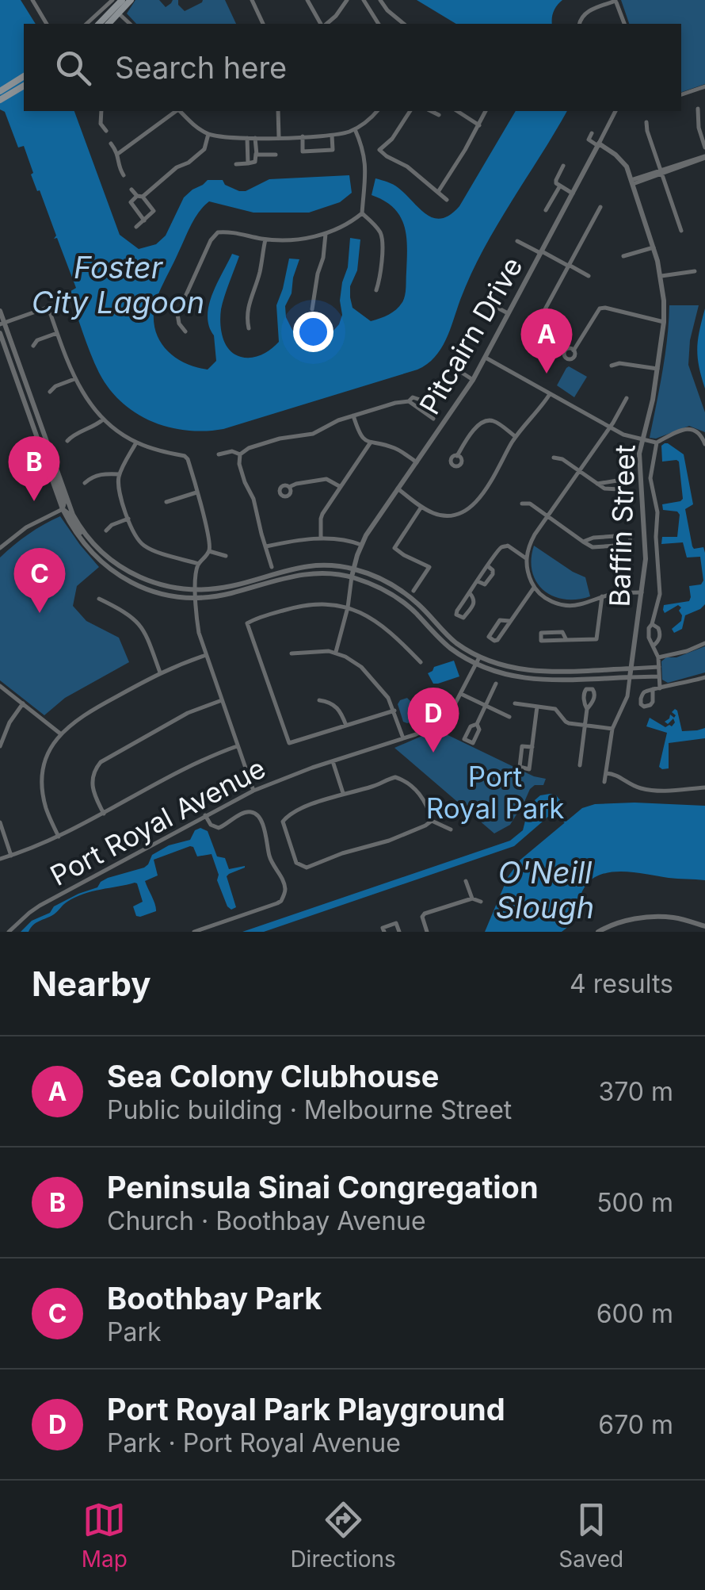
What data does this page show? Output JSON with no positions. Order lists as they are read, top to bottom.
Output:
{
  "streets": {
    "street": ["Pitcairn Drive", "Baffin Street", "Port Royal Avenue"]
  },
  "crossings": [
    ["Pitcairn Drive", "Baffin Street"]
  ],
  "water": ["Foster City Lagoon", "O'Neill Slough"],
  "parks": ["Port Royal Park"],
  "page": {
    "search": "Search here",
    "pins": [
      "A",
      "B",
      "C",
      "D"
    ],
    "heading": ["Nearby", "4 results"],
    "list": [
      {
        "mark": "A",
        "name": "Sea Colony Clubhouse",
        "note": "Public building · Melbourne Street",
        "value": "370 m"
      },
      {
        "mark": "B",
        "name": "Peninsula Sinai Congregation",
        "note": "Church · Boothbay Avenue",
        "value": "500 m"
      },
      {
        "mark": "C",
        "name": "Boothbay Park",
        "note": "Park",
        "value": "600 m"
      },
      {
        "mark": "D",
        "name": "Port Royal Park Playground",
        "note": "Park · Port Royal Avenue",
        "value": "670 m"
      }
    ],
    "nav": ["Map", "Directions", "Saved"]
  }
}
